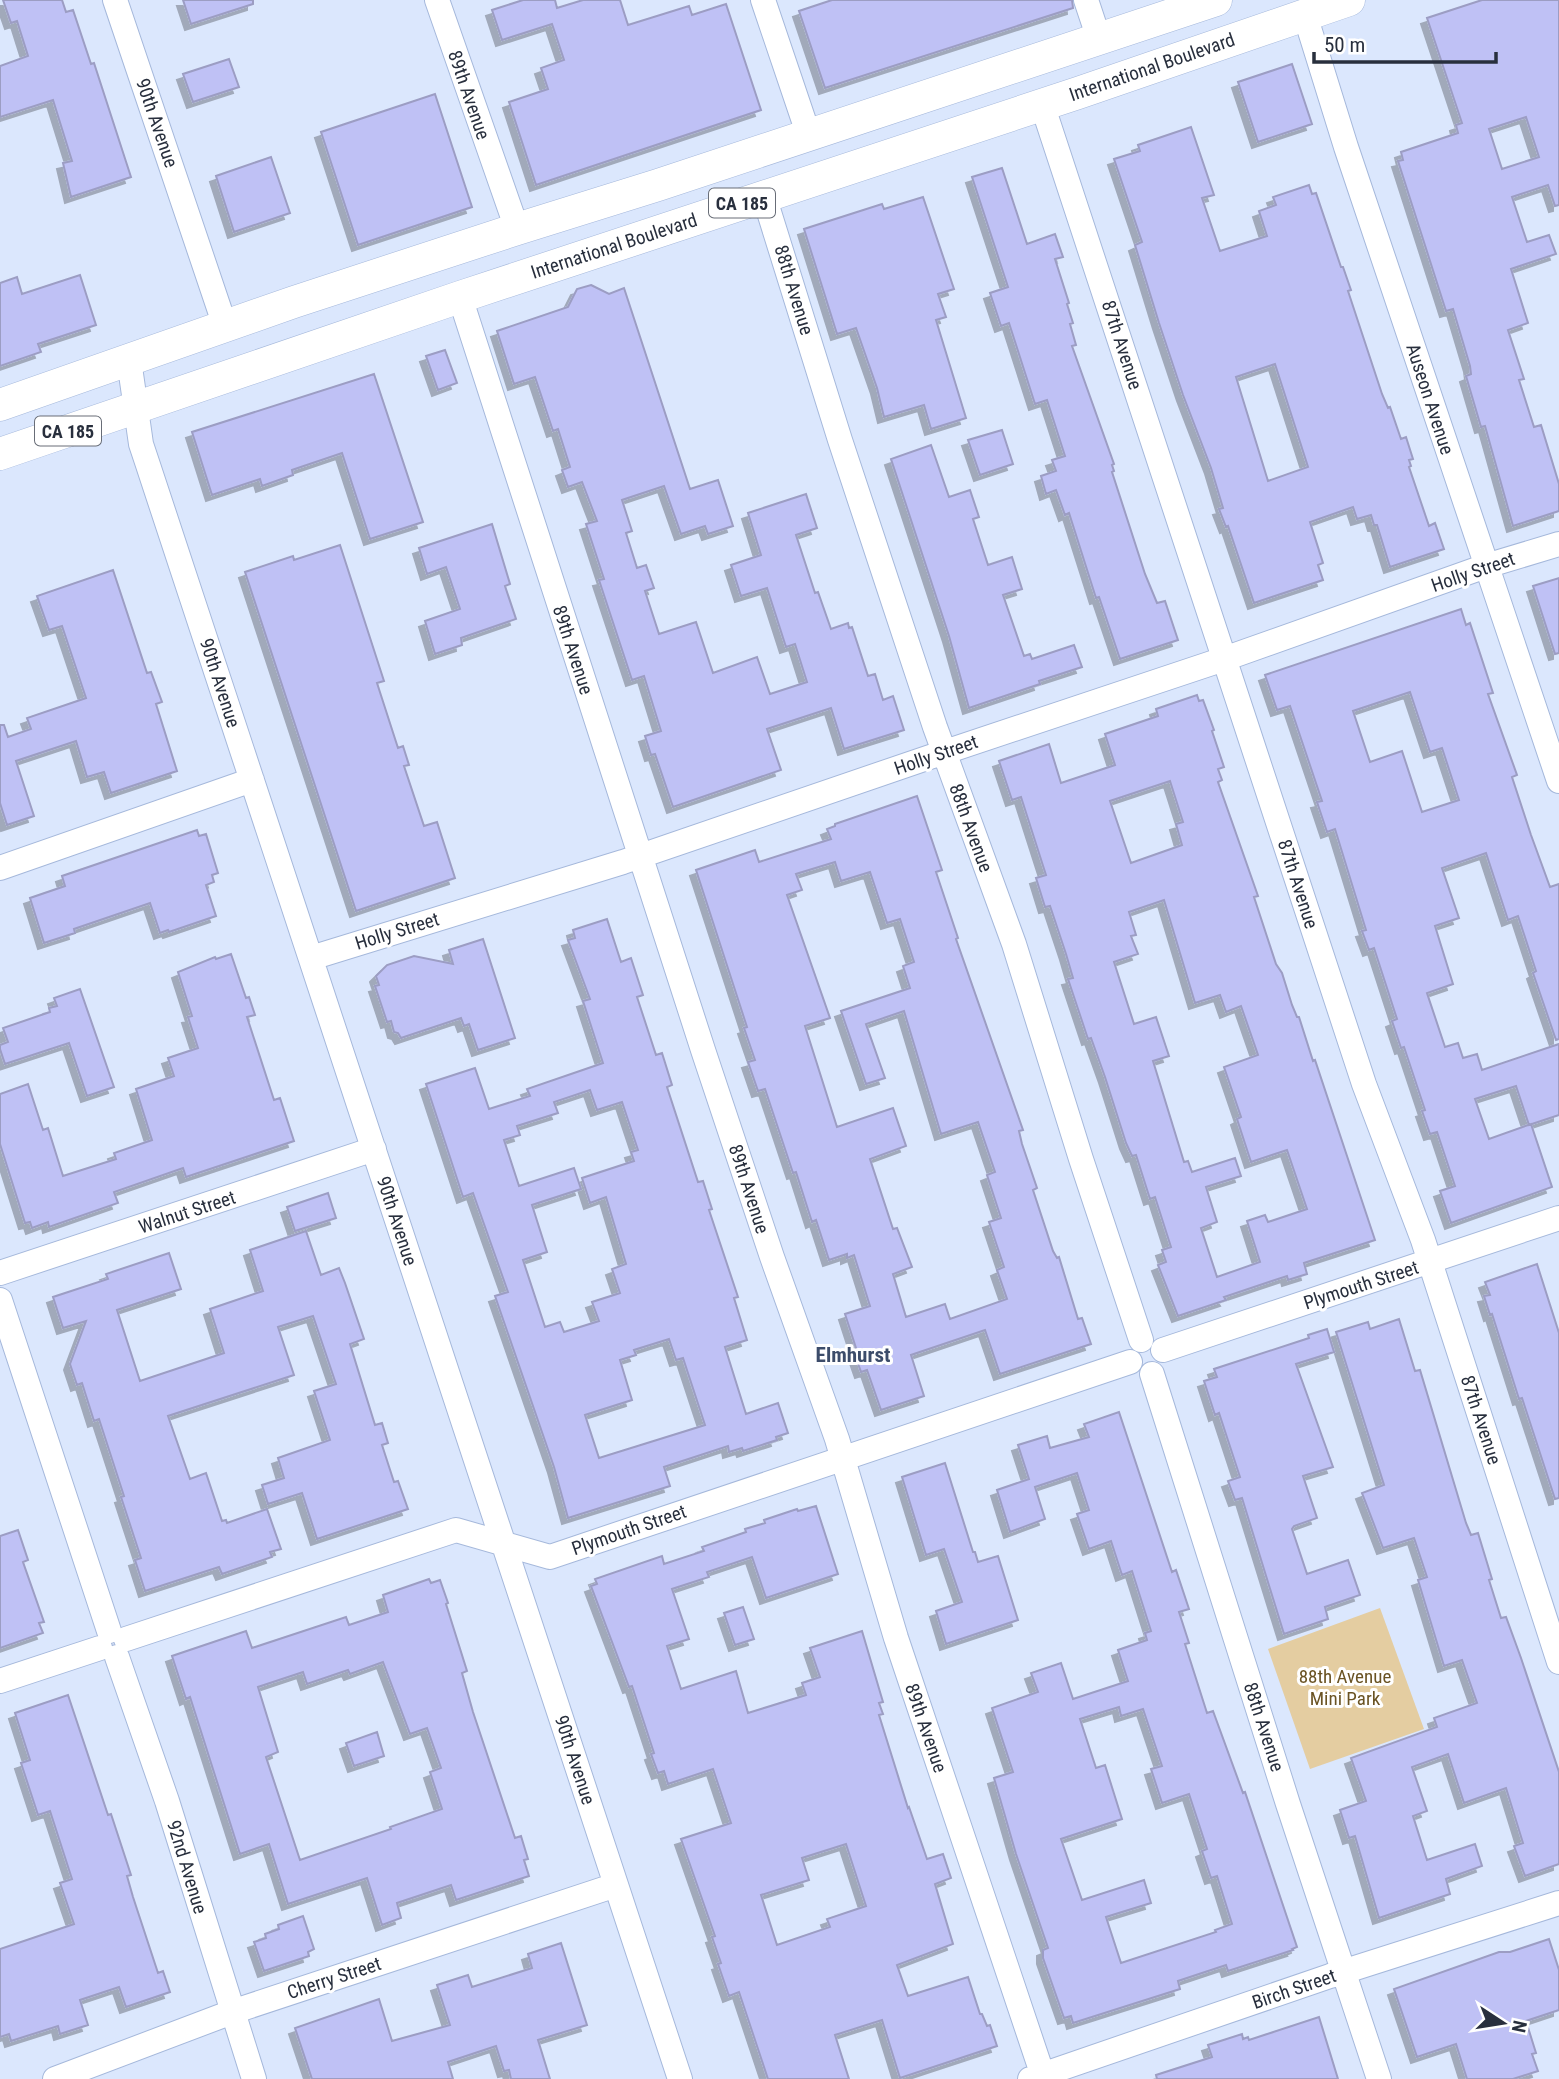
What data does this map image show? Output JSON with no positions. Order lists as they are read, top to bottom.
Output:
{
  "streets": {
    "main road": ["International Boulevard", "CA 185"],
    "street": [
      "89th Avenue",
      "90th Avenue",
      "88th Avenue",
      "87th Avenue",
      "Auseon Avenue",
      "Holly Street",
      "Walnut Street",
      "Plymouth Street",
      "92nd Avenue",
      "Cherry Street",
      "Birch Street"
    ]
  },
  "crossings": [
    ["International Boulevard", "89th Avenue"],
    ["International Boulevard", "90th Avenue"],
    ["International Boulevard", "88th Avenue"],
    ["International Boulevard", "87th Avenue"],
    ["International Boulevard", "Auseon Avenue"],
    ["89th Avenue", "CA 185"],
    ["89th Avenue", "Holly Street"],
    ["89th Avenue", "Plymouth Street"],
    ["89th Avenue", "Birch Street"],
    ["90th Avenue", "CA 185"],
    ["90th Avenue", "Holly Street"],
    ["90th Avenue", "Walnut Street"],
    ["90th Avenue", "Plymouth Street"],
    ["90th Avenue", "Cherry Street"],
    ["88th Avenue", "Holly Street"],
    ["88th Avenue", "Plymouth Street"],
    ["88th Avenue", "Birch Street"],
    ["87th Avenue", "Holly Street"],
    ["87th Avenue", "Plymouth Street"],
    ["Auseon Avenue", "Holly Street"],
    ["Plymouth Street", "92nd Avenue"],
    ["92nd Avenue", "Cherry Street"]
  ],
  "districts": ["Elmhurst"],
  "parks": ["88th Avenue Mini Park"],
  "scale_bar": "50 m",
  "north": "right"
}
